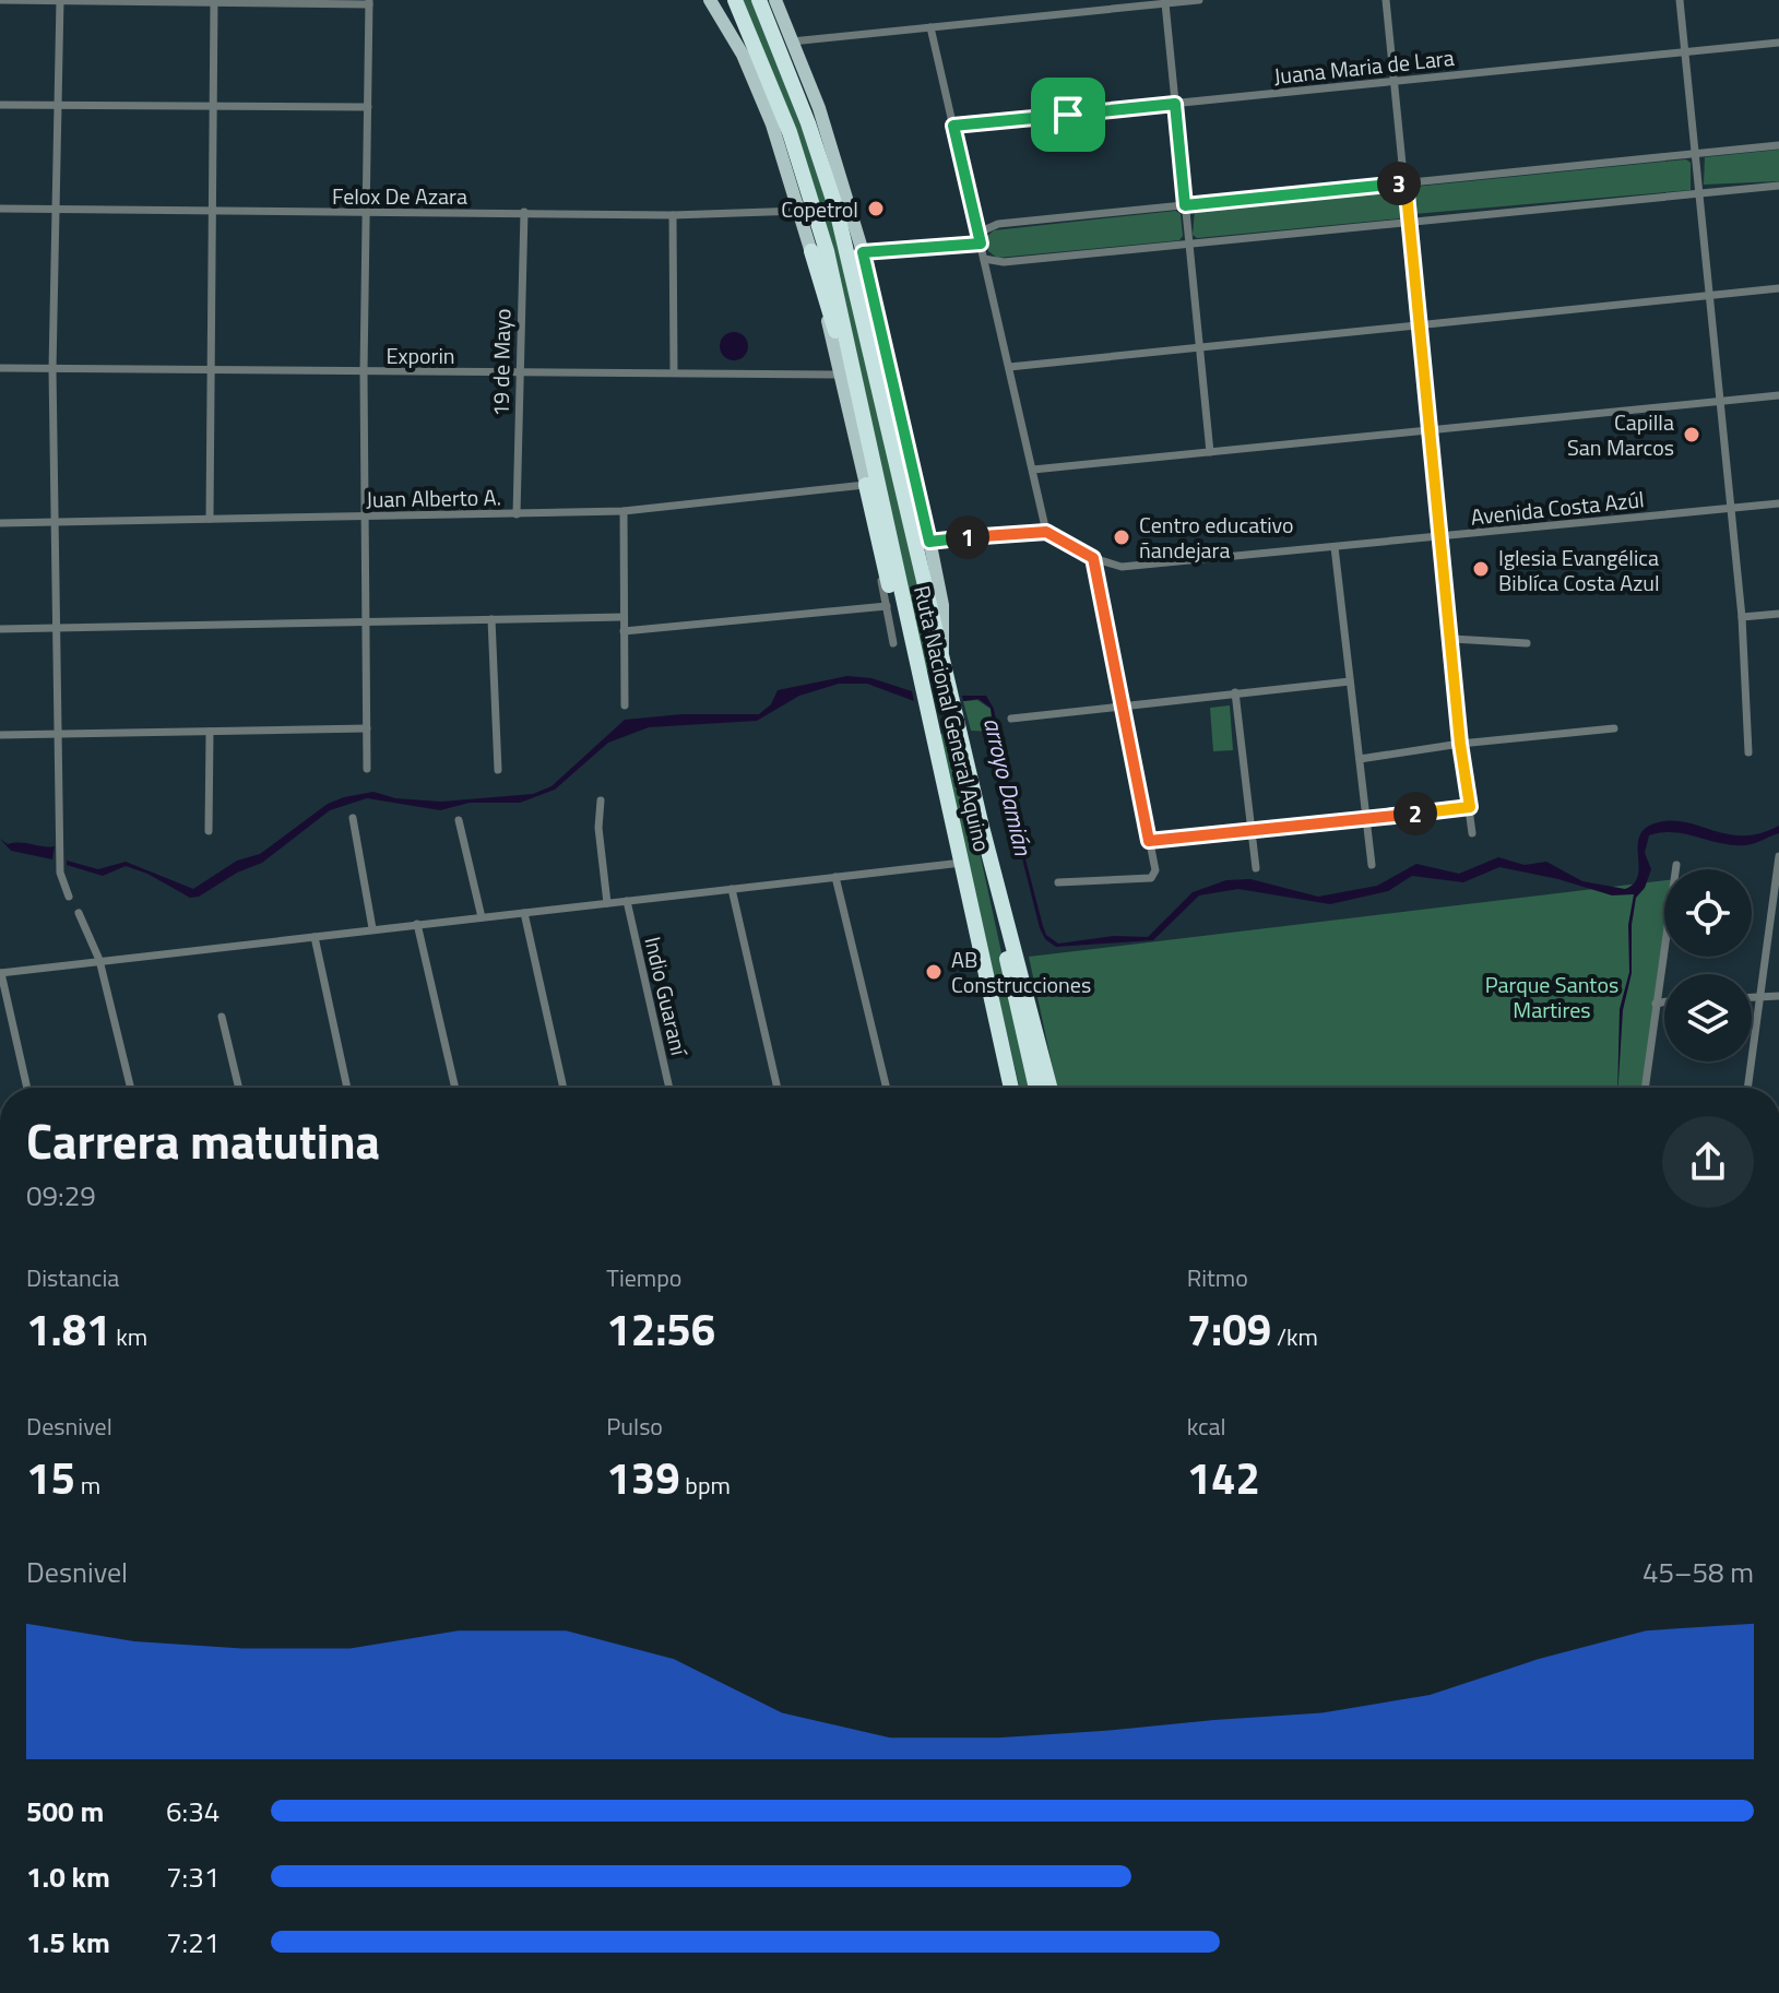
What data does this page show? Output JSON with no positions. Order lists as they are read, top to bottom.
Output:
{
  "streets": {
    "highway": ["Ruta Nacional General Aquino"],
    "street": [
      "Juana Maria de Lara",
      "Felox De Azara",
      "Exporin",
      "19 de Mayo",
      "Juan Alberto A.",
      "Avenida Costa Azúl",
      "Indio Guaraní"
    ]
  },
  "crossings": [
    ["Felox De Azara", "19 de Mayo"],
    ["Exporin", "19 de Mayo"],
    ["19 de Mayo", "Juan Alberto A."]
  ],
  "water": ["arroyo Damián"],
  "parks": ["Parque Santos Martires"],
  "places": [
    "Copetrol",
    "Capilla San Marcos",
    "Centro educativo ñandejara",
    "Iglesia Evangélica Biblíca Costa Azul",
    "AB Construcciones"
  ],
  "page": {
    "pins": ["3", "1", "2"],
    "heading": ["Carrera matutina", "09:29"],
    "stats": [
      ["Distancia", "1.81 km"],
      ["Tiempo", "12:56"],
      ["Ritmo", "7:09 /km"],
      ["Desnivel", "15 m"],
      ["Pulso", "139 bpm"],
      ["kcal", "142"]
    ],
    "chart": ["Desnivel", "45–58 m"],
    "list": [
      {
        "name": "500 m",
        "note": "6:34"
      },
      {
        "name": "1.0 km",
        "note": "7:31"
      },
      {
        "name": "1.5 km",
        "note": "7:21"
      }
    ]
  }
}
